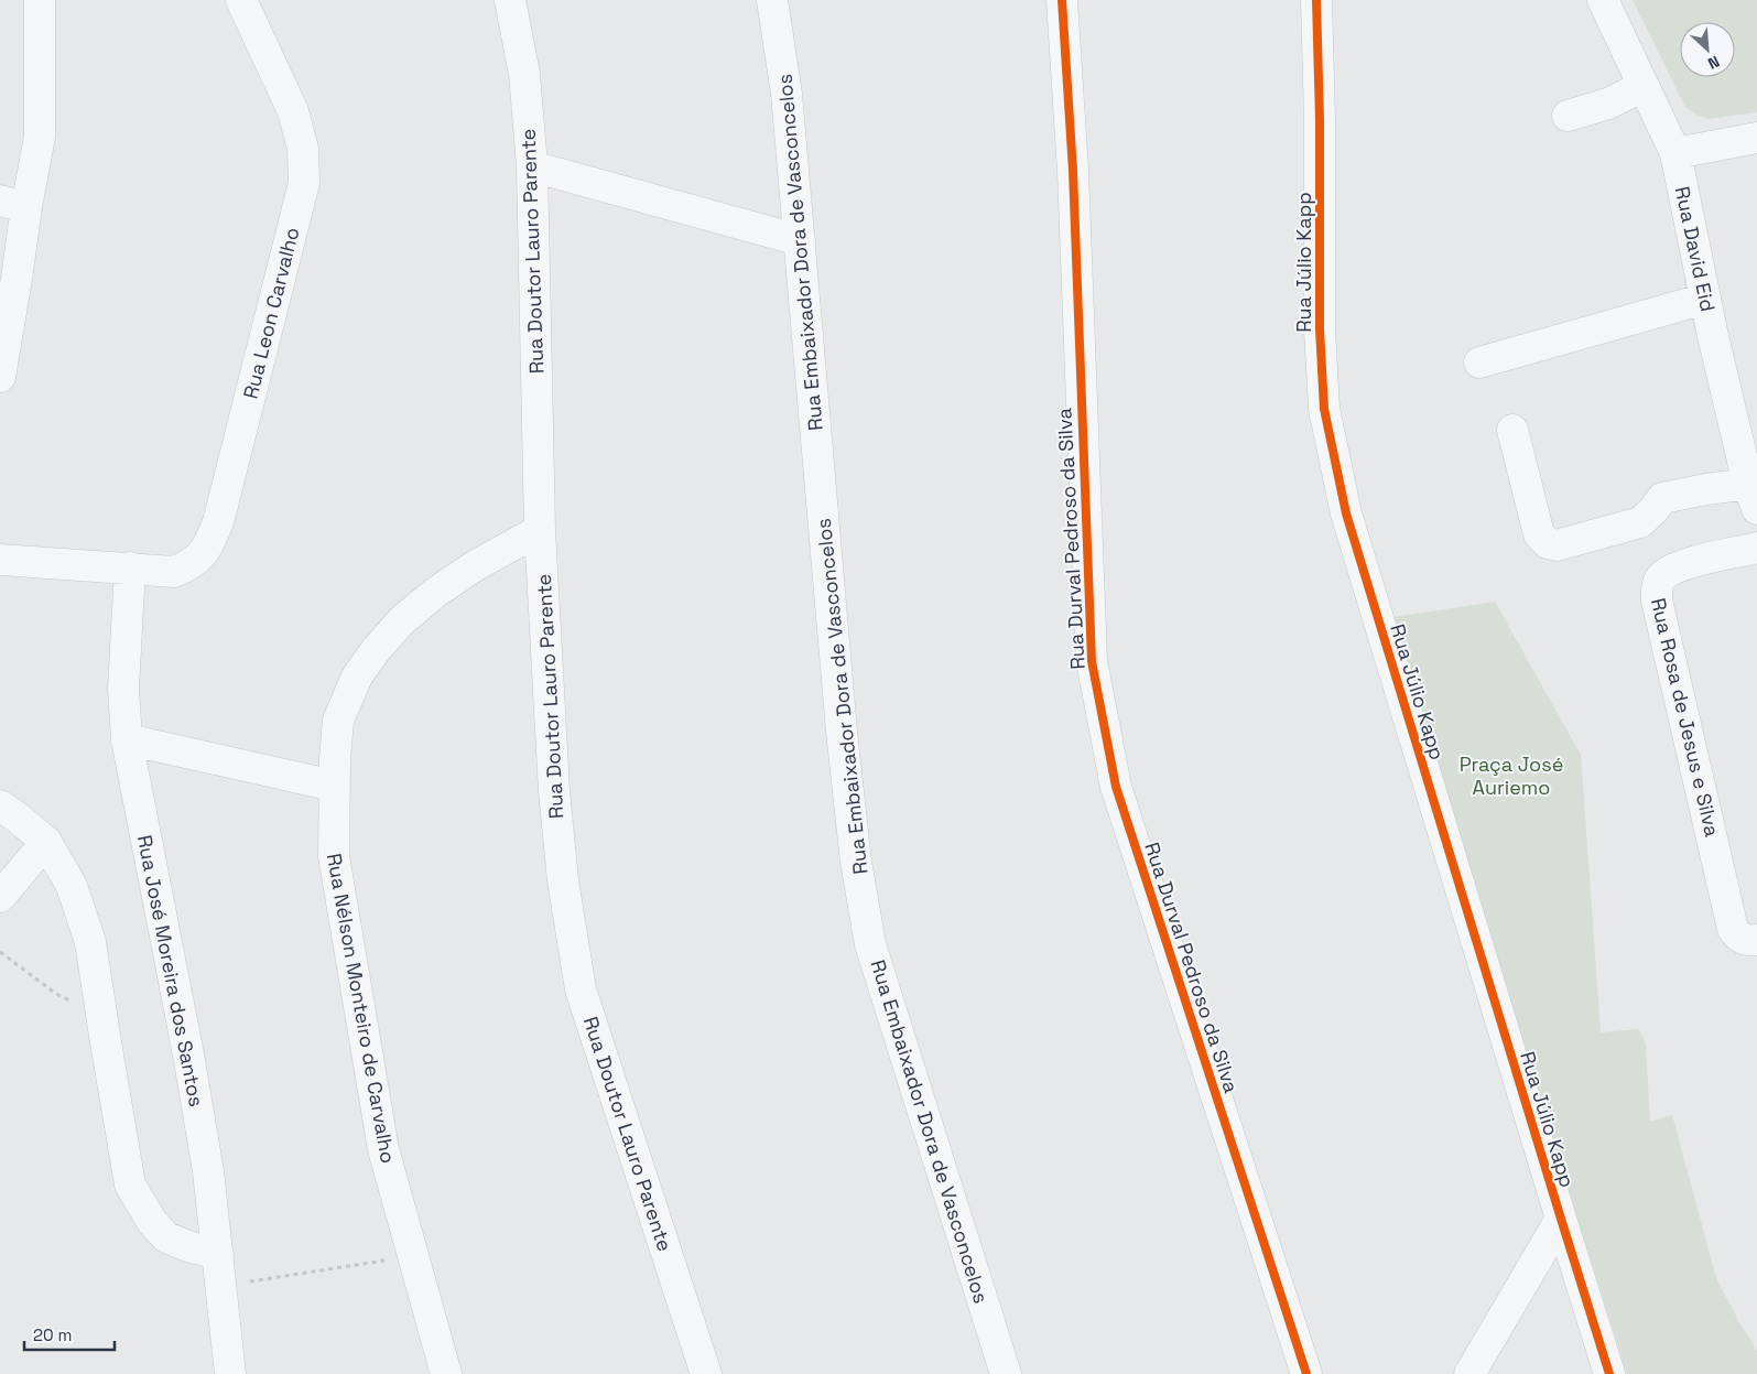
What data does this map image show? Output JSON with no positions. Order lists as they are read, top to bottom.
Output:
{
  "streets": {
    "street": [
      "Rua David Eid",
      "Rua Doutor Lauro Parente",
      "Rua Embaixador Dora de Vasconcelos",
      "Rua Júlio Kapp",
      "Rua Leon Carvalho",
      "Rua Durval Pedroso da Silva",
      "Rua Rosa de Jesus e Silva",
      "Rua José Moreira dos Santos",
      "Rua Nélson Monteiro de Carvalho"
    ]
  },
  "crossings": [
    ["Rua Doutor Lauro Parente", "Rua Nélson Monteiro de Carvalho"],
    ["Rua Leon Carvalho", "Rua José Moreira dos Santos"]
  ],
  "parks": ["Praça José Auriemo"],
  "scale_bar": "20 m",
  "north": "bottom right"
}
